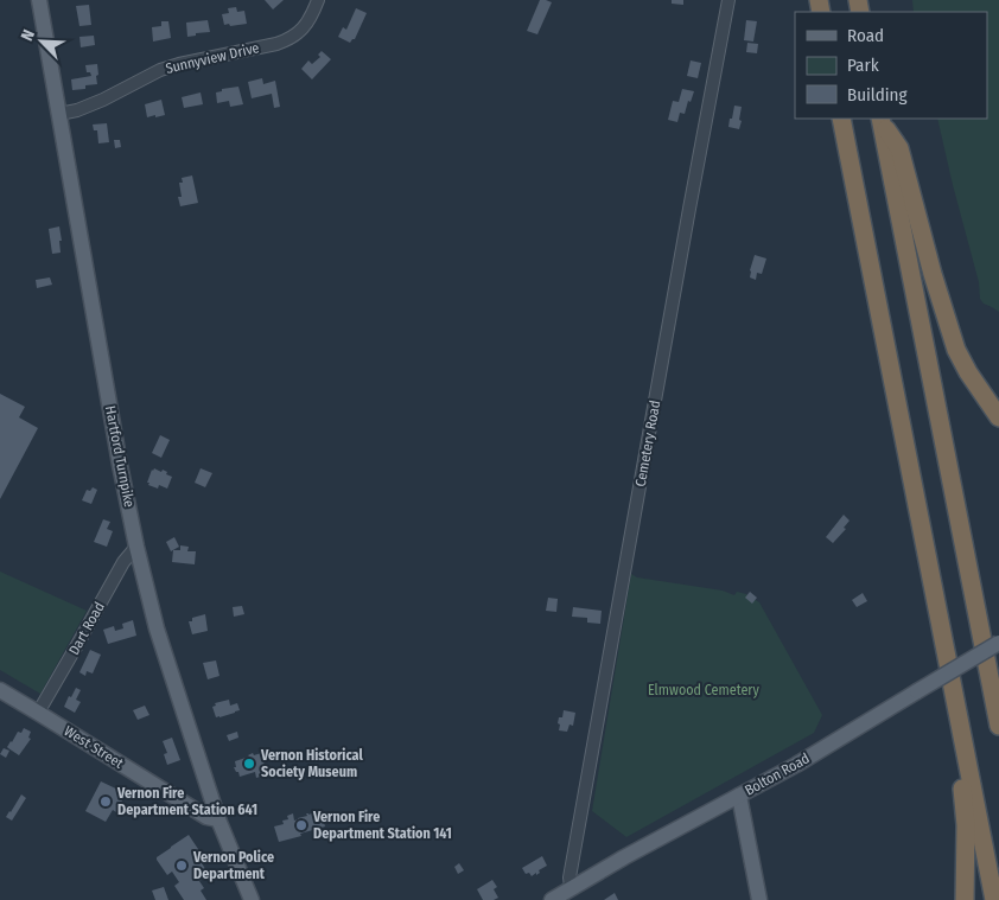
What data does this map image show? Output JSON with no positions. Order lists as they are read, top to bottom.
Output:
{
  "streets": {
    "main road": ["Hartford Turnpike", "West Street", "Bolton Road"],
    "street": ["Sunnyview Drive", "Cemetery Road", "Dart Road"]
  },
  "crossings": [
    ["Sunnyview Drive", "Hartford Turnpike"],
    ["Cemetery Road", "Bolton Road"],
    ["Hartford Turnpike", "Dart Road"],
    ["Hartford Turnpike", "West Street"],
    ["Dart Road", "West Street"]
  ],
  "parks": ["Elmwood Cemetery"],
  "places": [
    "Vernon Historical Society Museum",
    "Vernon Fire Department Station 641",
    "Vernon Fire Department Station 141",
    "Vernon Police Department"
  ],
  "legend": ["Road", "Park", "Building"],
  "north": "top left"
}
